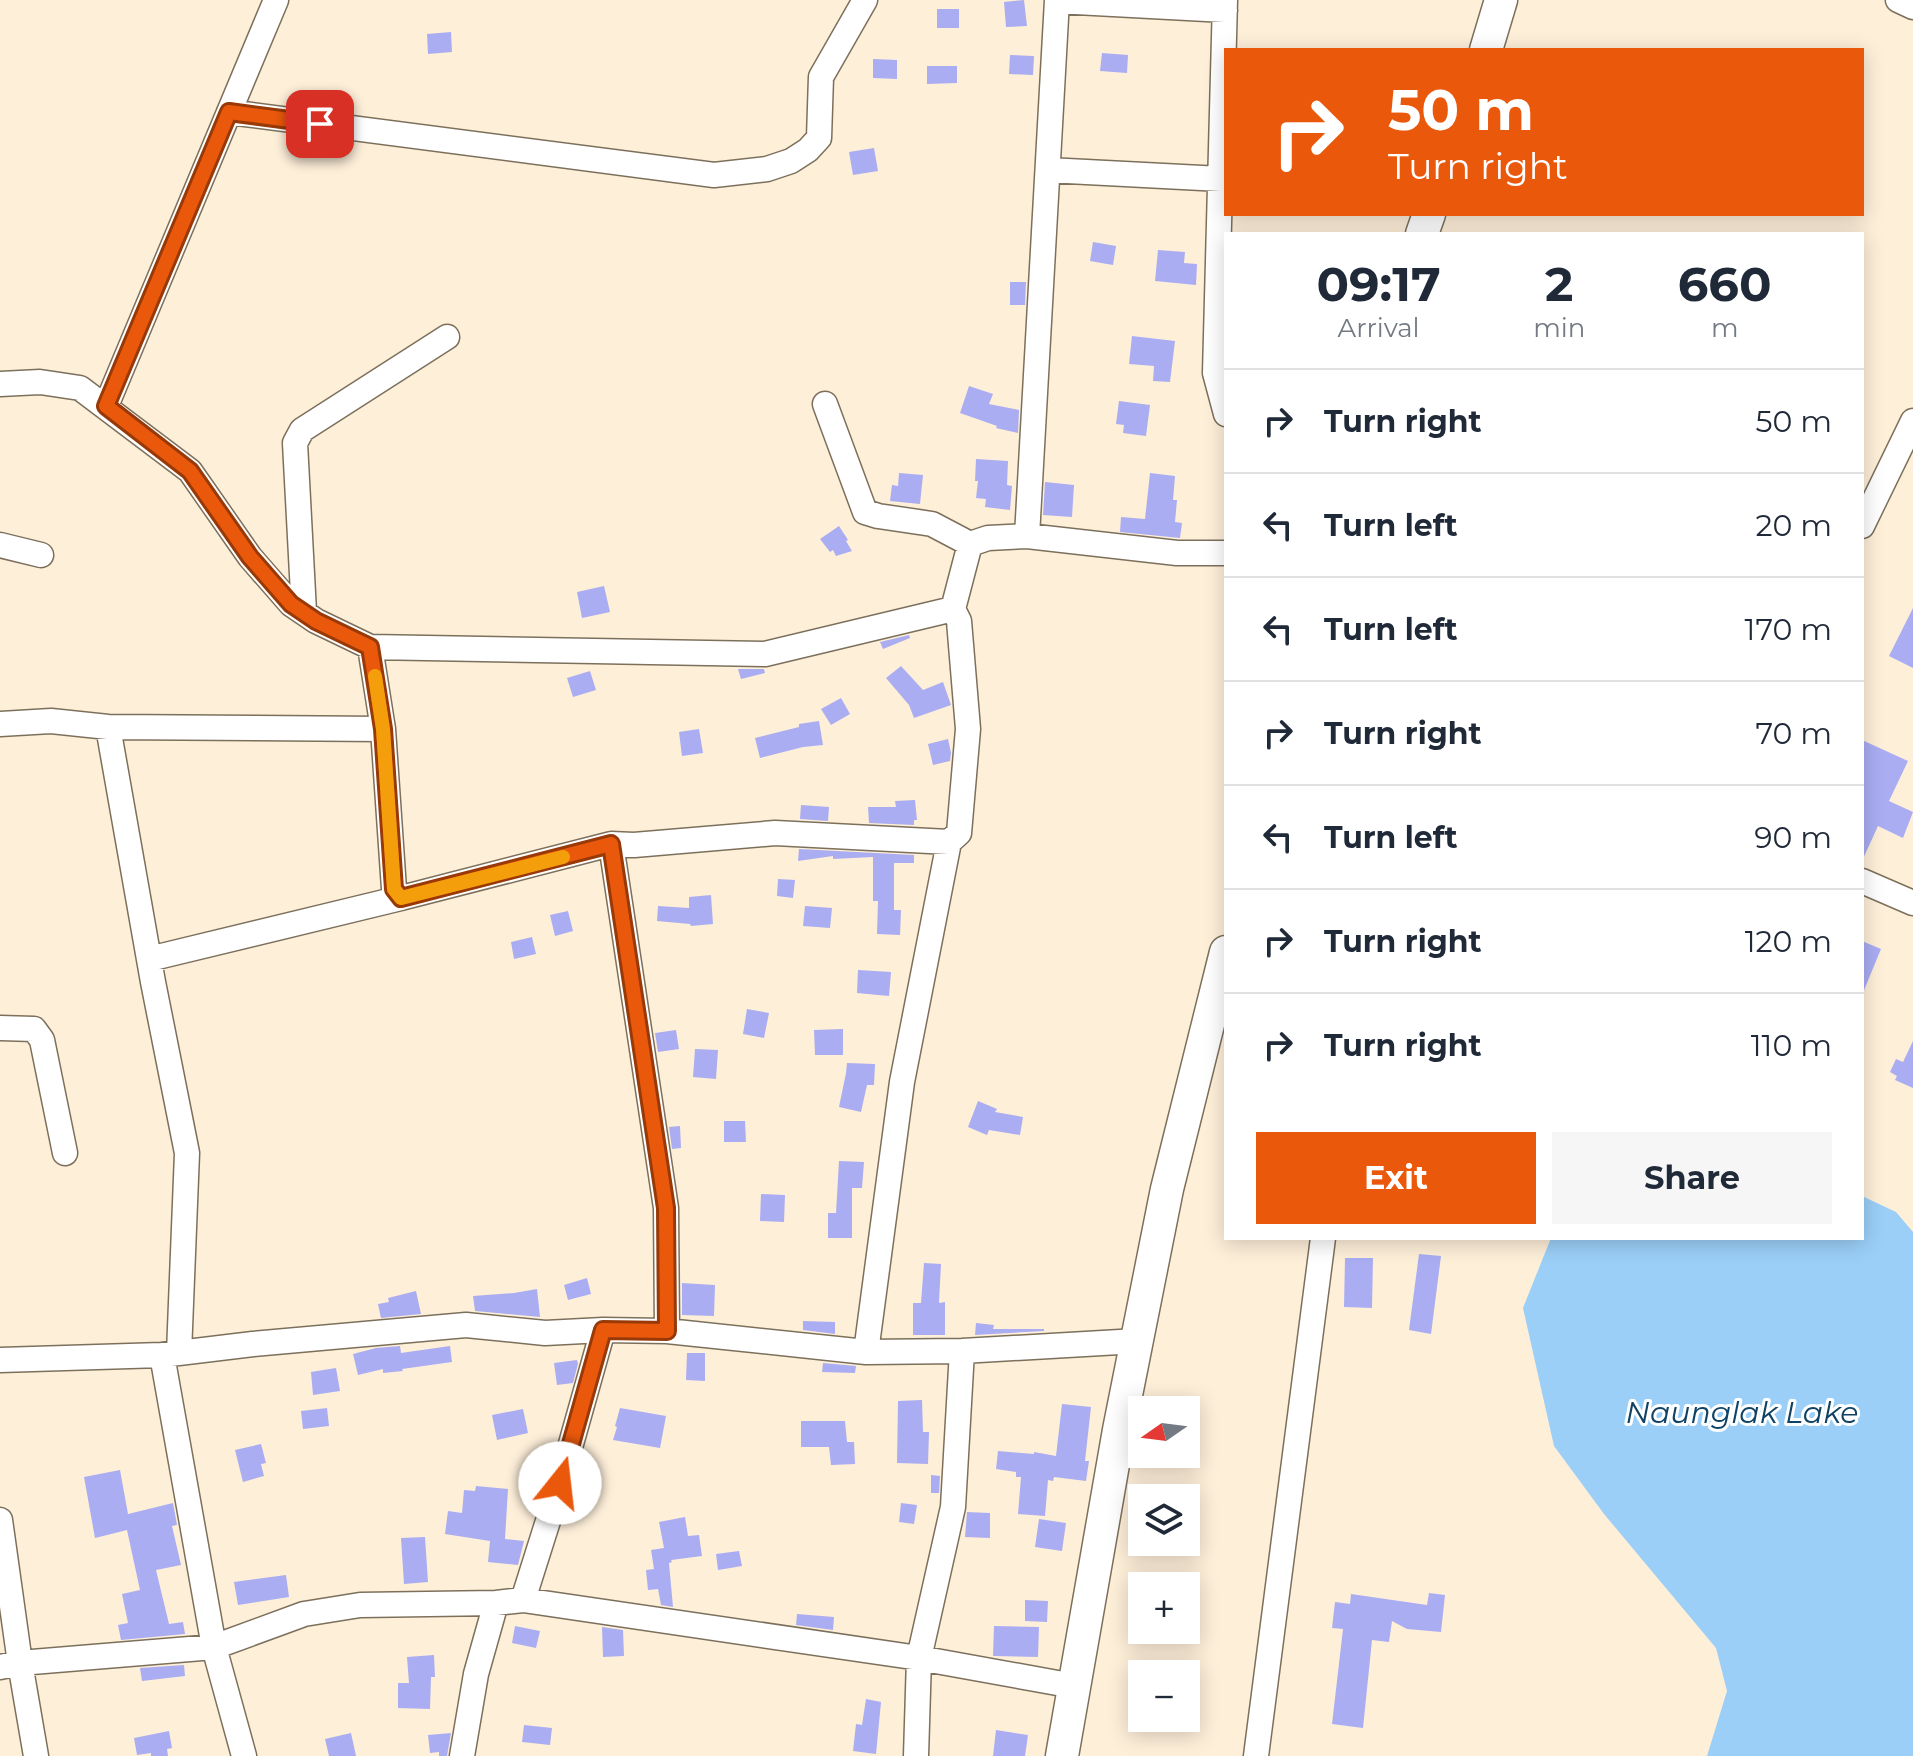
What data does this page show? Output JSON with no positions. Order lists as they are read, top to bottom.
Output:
{
  "water": ["Naunglak Lake"],
  "north": "left",
  "page": {
    "turn": ["50 m", "Turn right"],
    "eta": [
      "09:17",
      "Arrival",
      "2",
      "min",
      "660",
      "m"
    ],
    "list": [
      {
        "name": "Turn right",
        "value": "50 m"
      },
      {
        "name": "Turn left",
        "value": "20 m"
      },
      {
        "name": "Turn left",
        "value": "170 m"
      },
      {
        "name": "Turn right",
        "value": "70 m"
      },
      {
        "name": "Turn left",
        "value": "90 m"
      },
      {
        "name": "Turn right",
        "value": "120 m"
      },
      {
        "name": "Turn right",
        "value": "110 m"
      }
    ],
    "buttons": ["Exit", "Share"],
    "map_buttons": ["+", "−"]
  }
}
